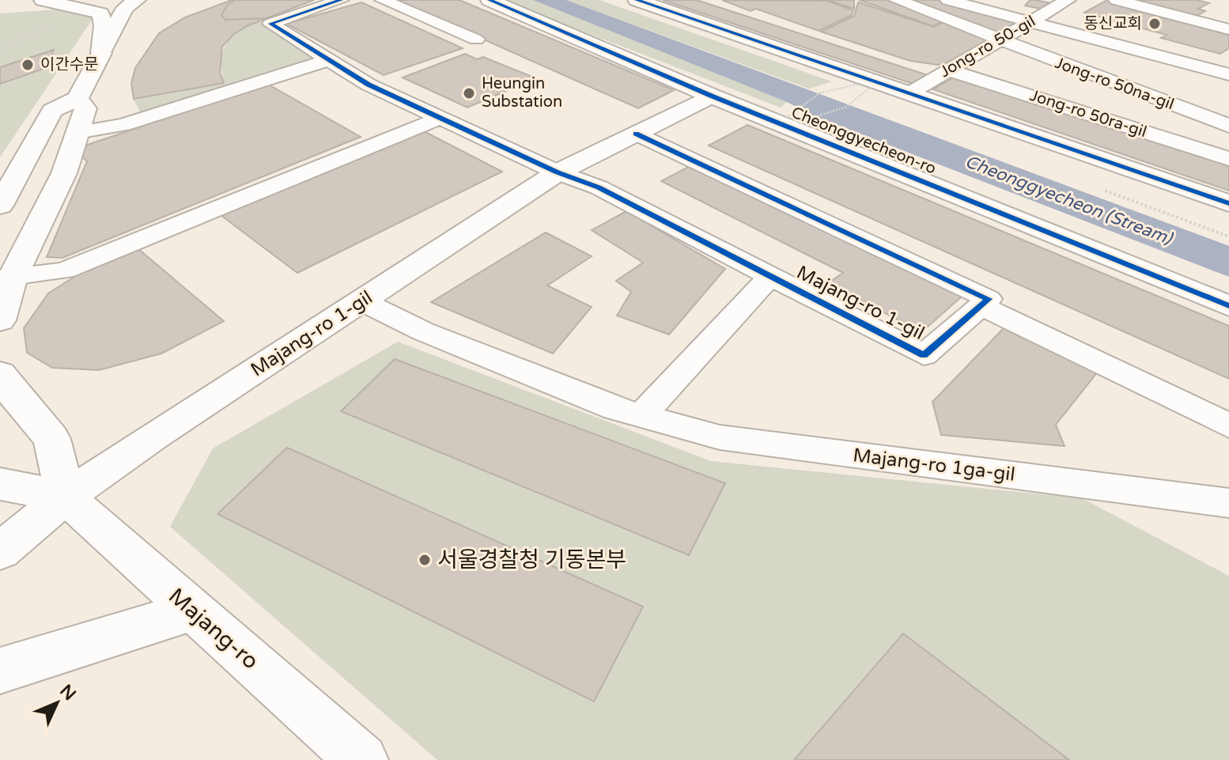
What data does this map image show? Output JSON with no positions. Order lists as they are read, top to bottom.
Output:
{
  "streets": {
    "main road": ["Cheonggyecheon-ro", "Majang-ro 1-gil", "Majang-ro"],
    "street": [
      "Jong-ro 50-gil",
      "Jong-ro 50na-gil",
      "Jong-ro 50ra-gil",
      "Majang-ro 1ga-gil"
    ]
  },
  "crossings": [
    ["Jong-ro 50-gil", "Jong-ro 50na-gil"],
    ["Jong-ro 50-gil", "Jong-ro 50ra-gil"],
    ["Cheonggyecheon-ro", "Majang-ro 1-gil"],
    ["Majang-ro 1-gil", "Majang-ro 1ga-gil"],
    ["Majang-ro 1-gil", "Majang-ro"]
  ],
  "water": ["Cheonggyecheon (Stream)"],
  "places": [
    "동신교회",
    "이간수문",
    "Heungin Substation",
    "서울경찰청 기동본부"
  ],
  "north": "top right"
}
